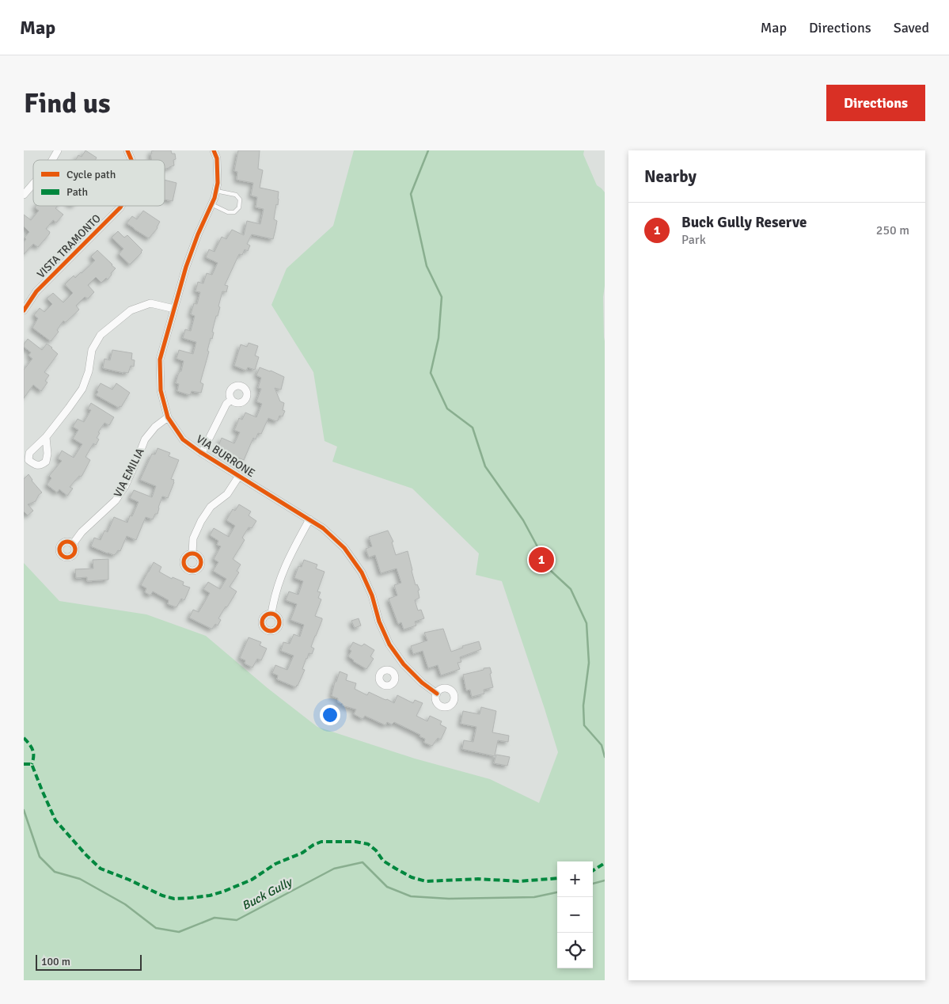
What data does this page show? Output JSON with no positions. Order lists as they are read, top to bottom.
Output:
{
  "streets": {
    "street": ["VISTA TRAMONTO", "VIA BURRONE", "VIA EMILIA"]
  },
  "crossings": [
    ["VIA BURRONE", "VIA EMILIA"]
  ],
  "water": ["Buck Gully"],
  "legend": ["Cycle path", "Path"],
  "scale_bar": "100 m",
  "page": {
    "header": "Map",
    "nav": ["Map", "Directions", "Saved"],
    "buttons": "Directions",
    "title": "Find us",
    "heading": "Nearby",
    "list": [
      {
        "mark": "1",
        "name": "Buck Gully Reserve",
        "note": "Park",
        "value": "250 m"
      }
    ],
    "pins": "1",
    "map_buttons": ["+", "−"],
    "scale": "100 m"
  }
}
